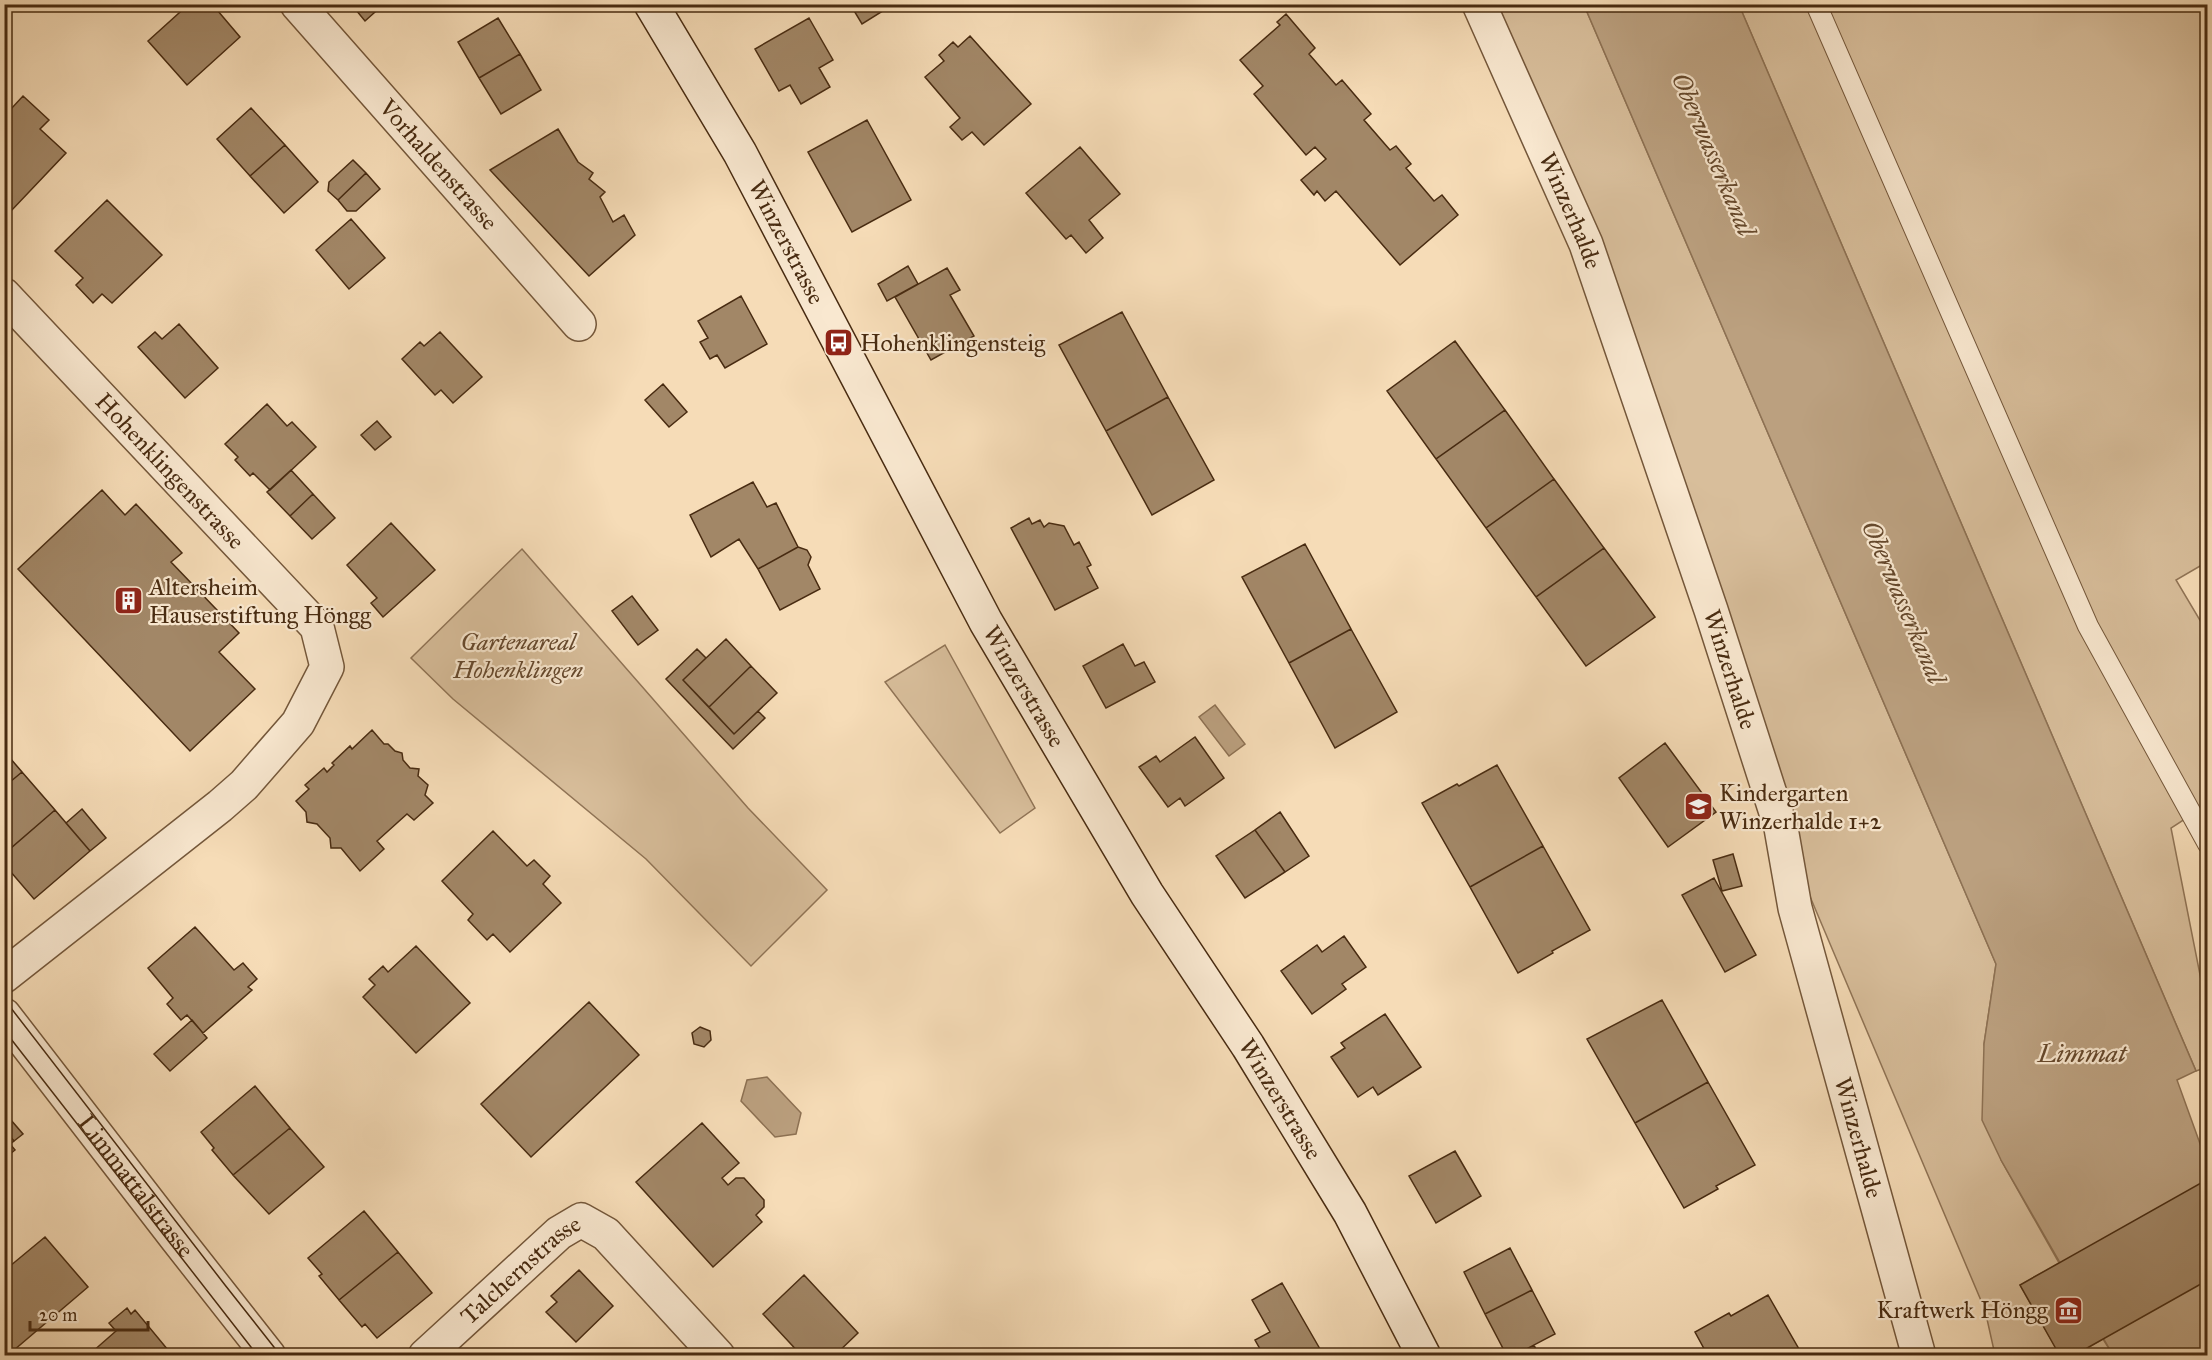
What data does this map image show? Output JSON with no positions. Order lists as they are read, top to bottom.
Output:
{
  "streets": {
    "street": [
      "Vorhaldenstrasse",
      "Winzerhalde",
      "Winzerstrasse",
      "Hohenklingenstrasse",
      "Limmattalstrasse",
      "Talchernstrasse"
    ]
  },
  "water": ["Oberwasserkanal", "Limmat"],
  "parks": ["Gartenareal Hohenklingen"],
  "places": {
    "bus stop": ["Hohenklingensteig"],
    "building": ["Altersheim Hauserstiftung Höngg"],
    "school or university": ["Kindergarten Winzerhalde 1+2"],
    "museum": ["Kraftwerk Höngg"]
  },
  "scale_bar": "20 m"
}
